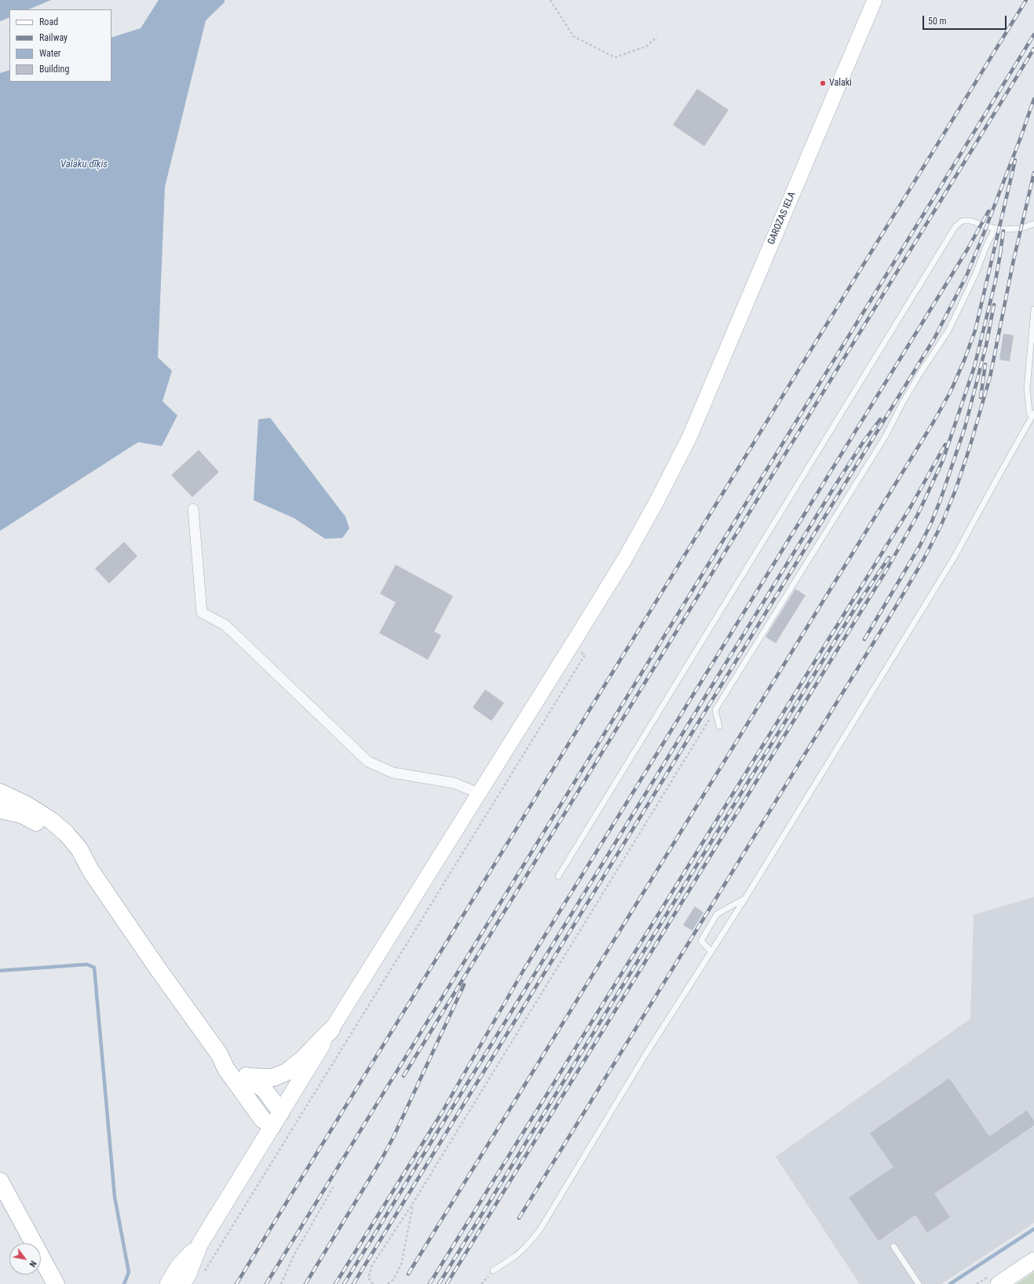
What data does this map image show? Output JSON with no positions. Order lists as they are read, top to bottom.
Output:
{
  "streets": {
    "main road": ["GAROZAS IELA"]
  },
  "water": ["Valaku dīķis"],
  "places": ["Valaki"],
  "legend": [
    "Road",
    "Railway",
    "Water",
    "Building"
  ],
  "scale_bar": "50 m",
  "north": "bottom right"
}
